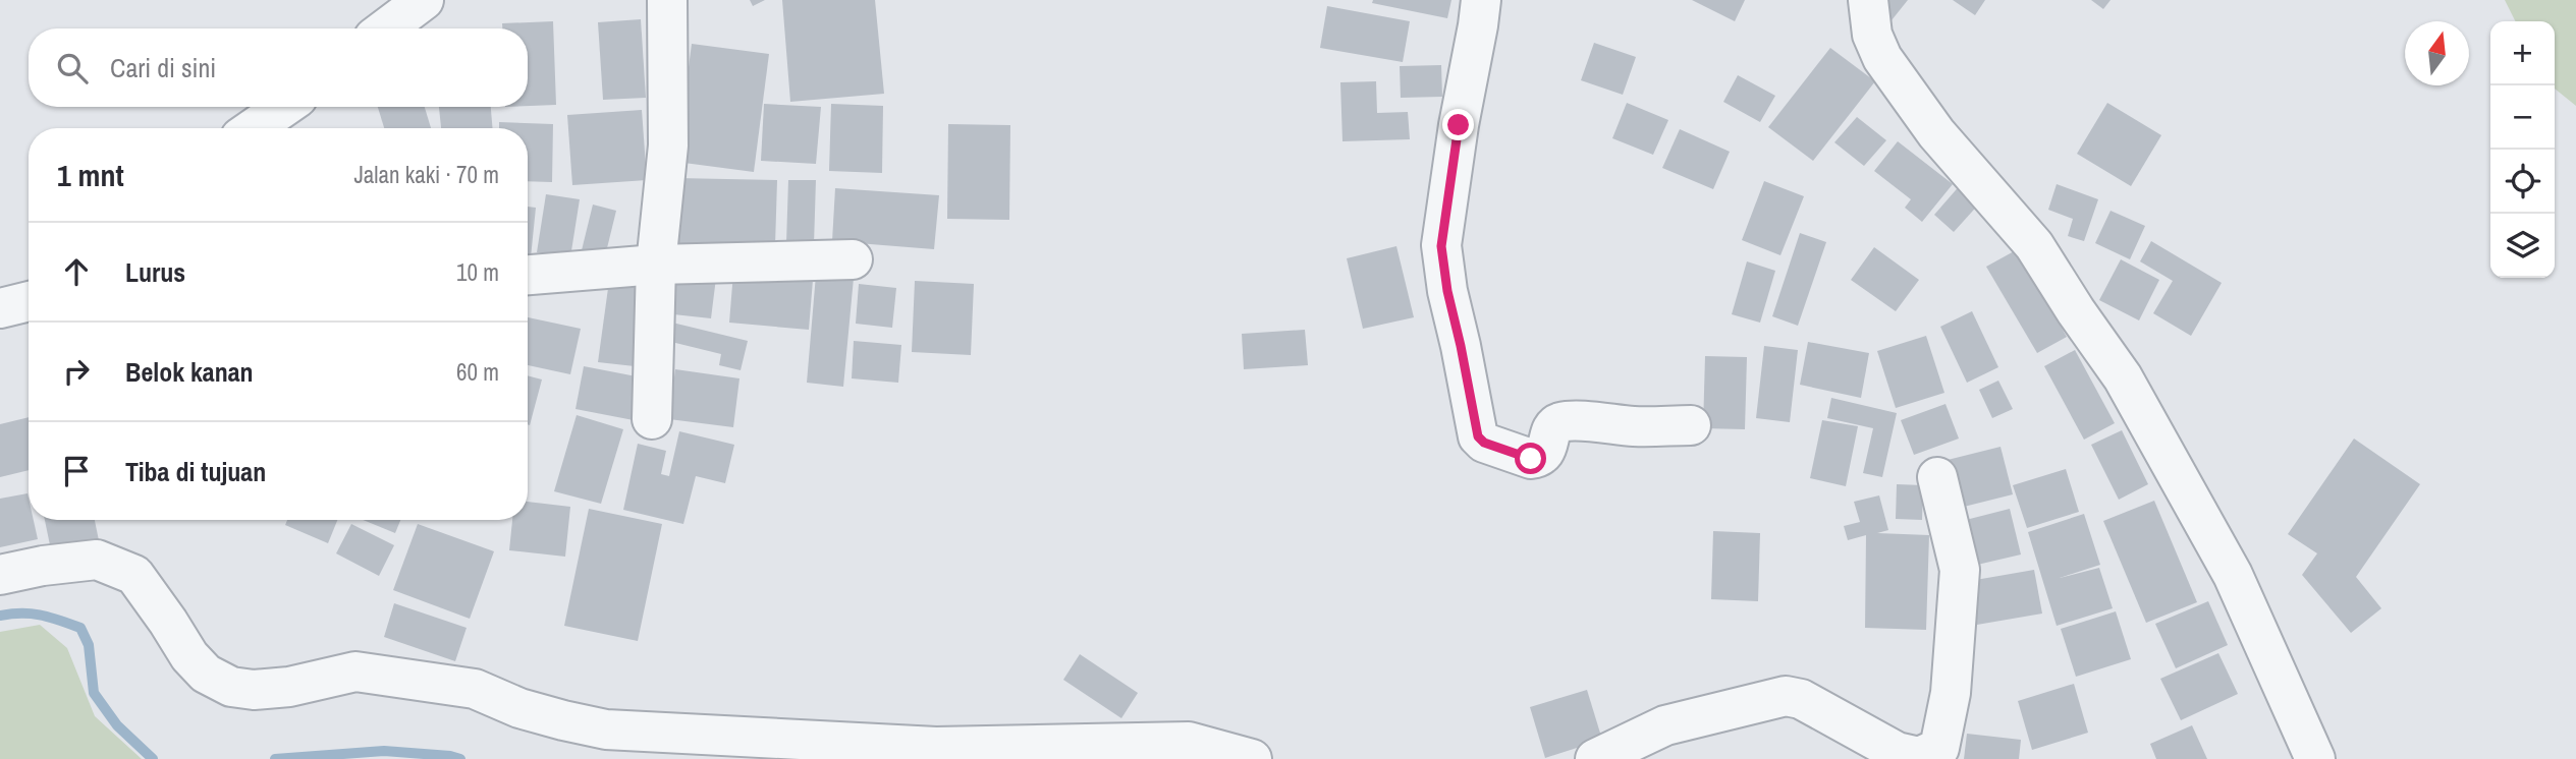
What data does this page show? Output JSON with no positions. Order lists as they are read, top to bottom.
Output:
{
  "north": "top",
  "page": {
    "map_buttons": ["+", "−"],
    "search": "Cari di sini",
    "heading": ["1 mnt", "Jalan kaki · 70 m"],
    "list": [
      ["Lurus", "10 m"],
      ["Belok kanan", "60 m"],
      "Tiba di tujuan"
    ]
  }
}
